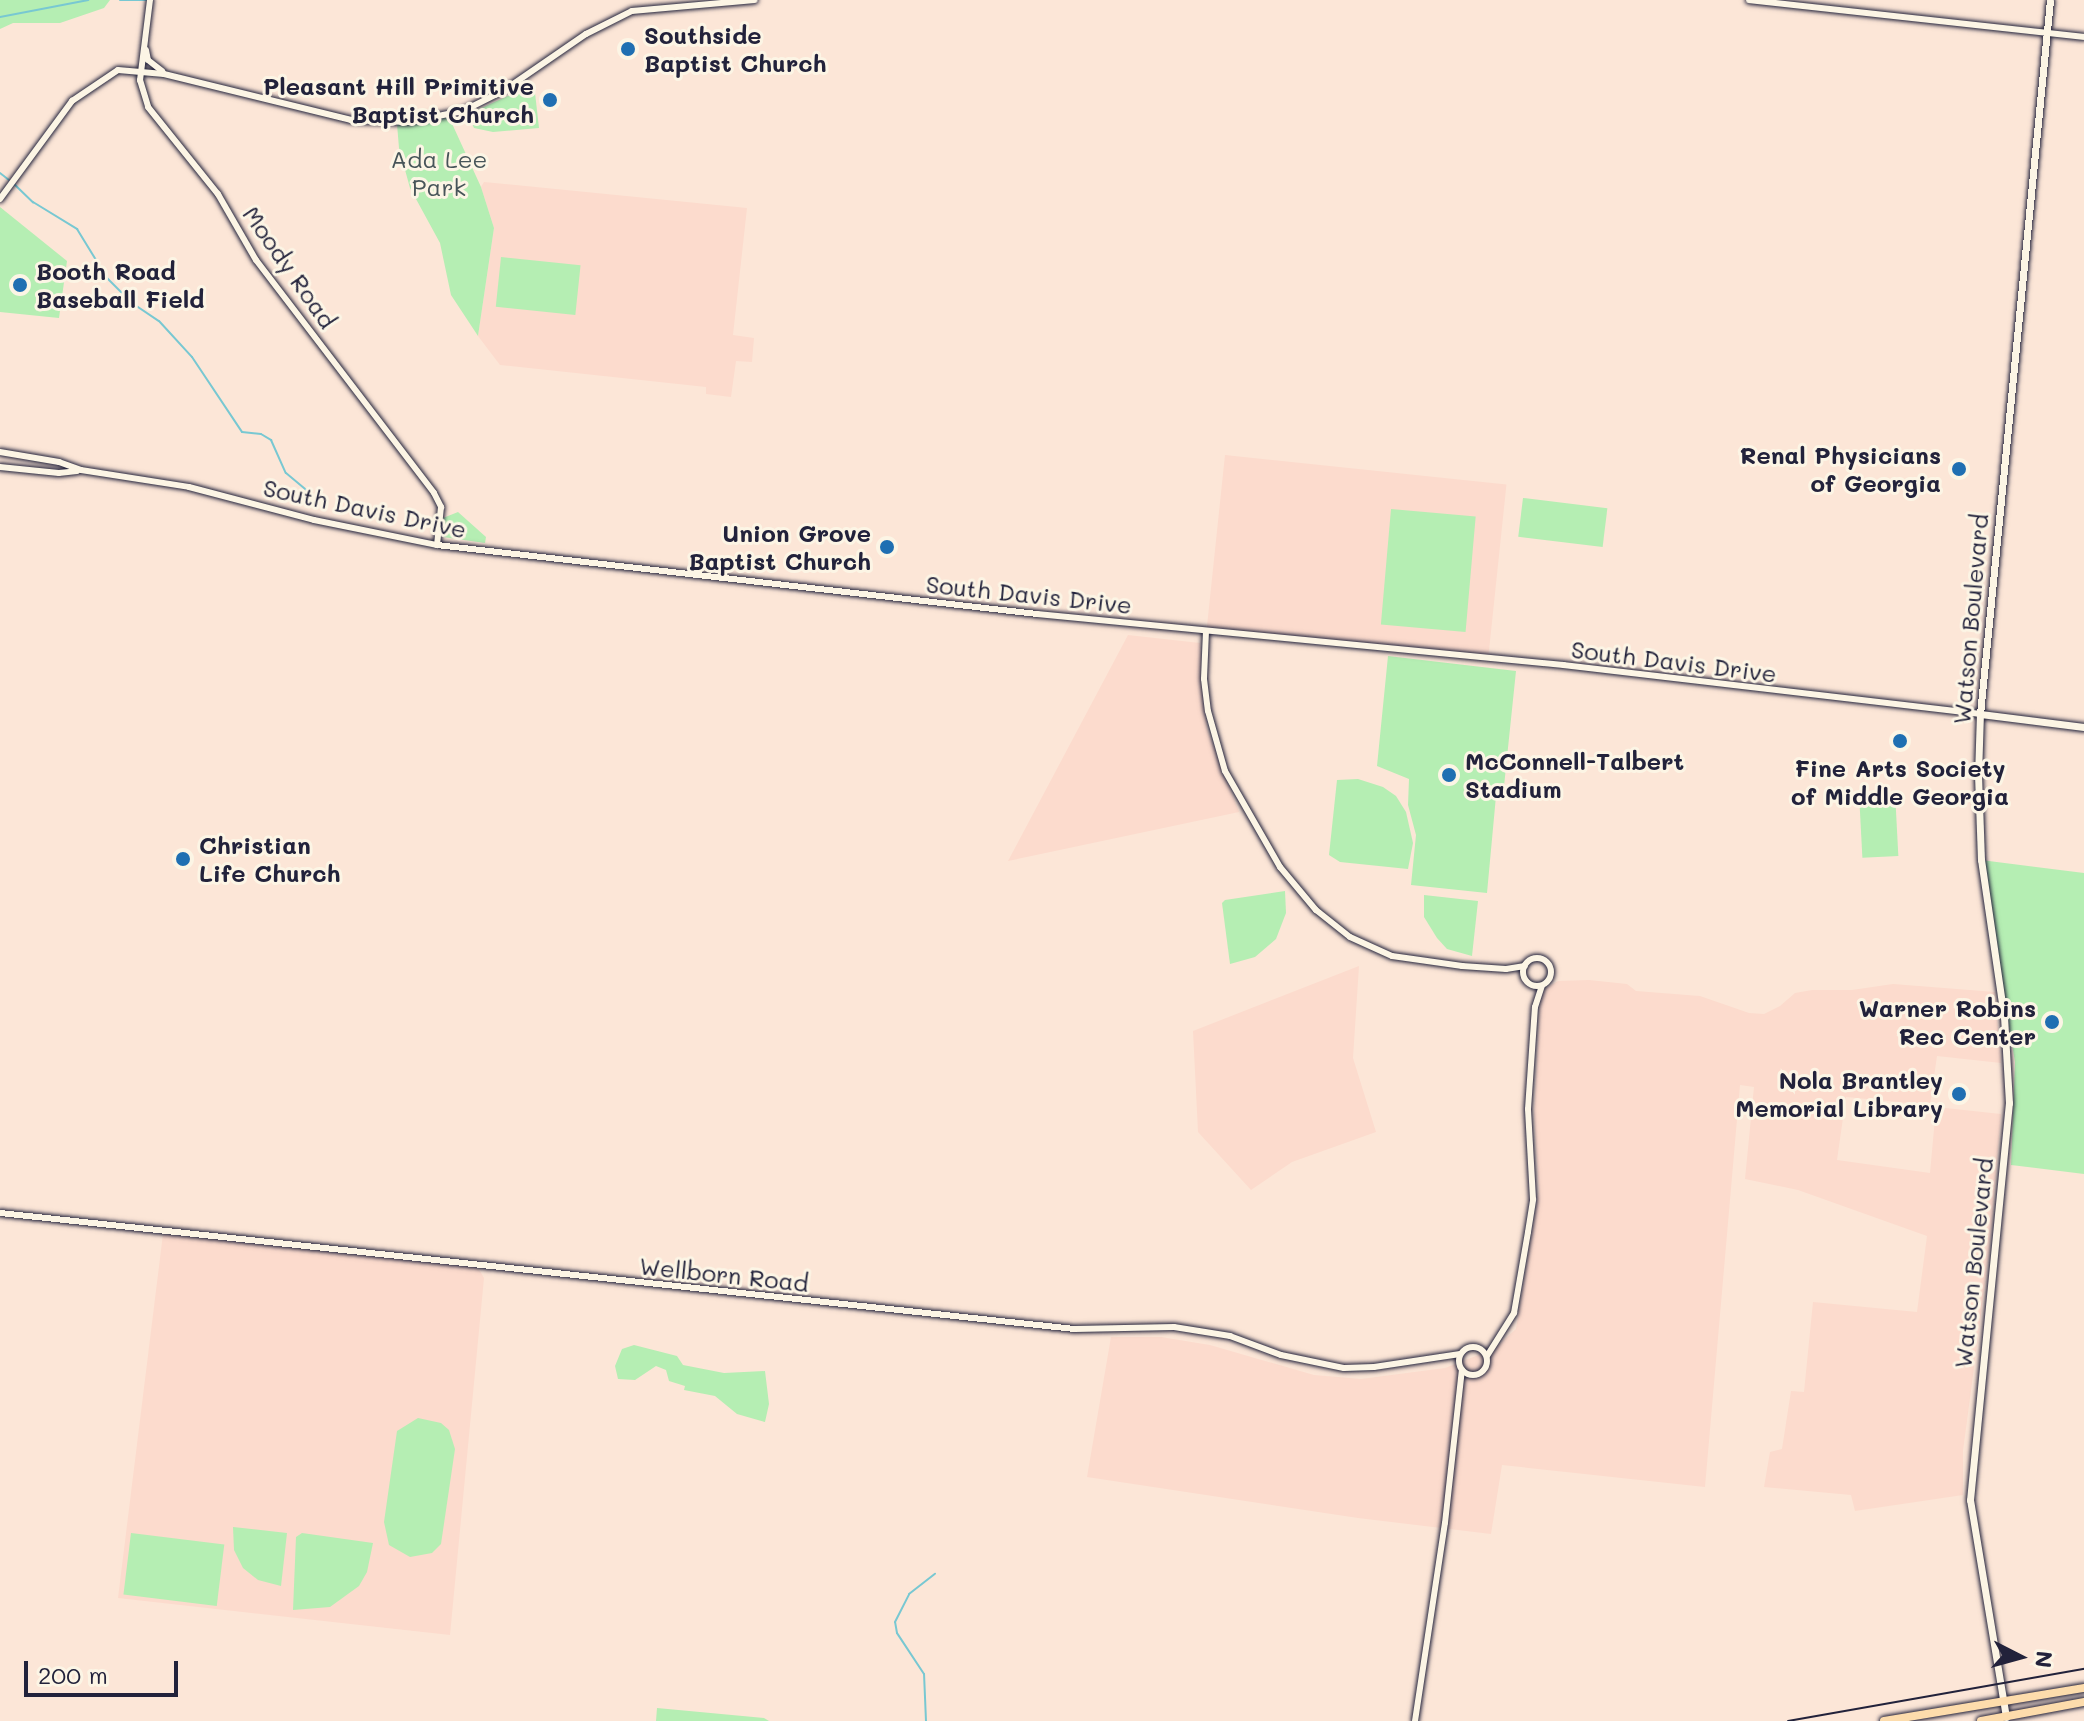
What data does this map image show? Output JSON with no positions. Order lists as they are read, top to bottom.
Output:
{
  "streets": {
    "main road": ["Watson Boulevard"],
    "street": ["Moody Road", "South Davis Drive", "Wellborn Road"]
  },
  "crossings": [
    ["Moody Road", "South Davis Drive"],
    ["South Davis Drive", "Watson Boulevard"]
  ],
  "parks": ["Ada Lee Park"],
  "places": [
    "Southside Baptist Church",
    "Pleasant Hill Primitive Baptist Church",
    "Booth Road Baseball Field",
    "Renal Physicians of Georgia",
    "Union Grove Baptist Church",
    "Fine Arts Society of Middle Georgia",
    "McConnell-Talbert Stadium",
    "Christian Life Church",
    "Warner Robins Rec Center",
    "Nola Brantley Memorial Library"
  ],
  "scale_bar": "200 m",
  "north": "right"
}
